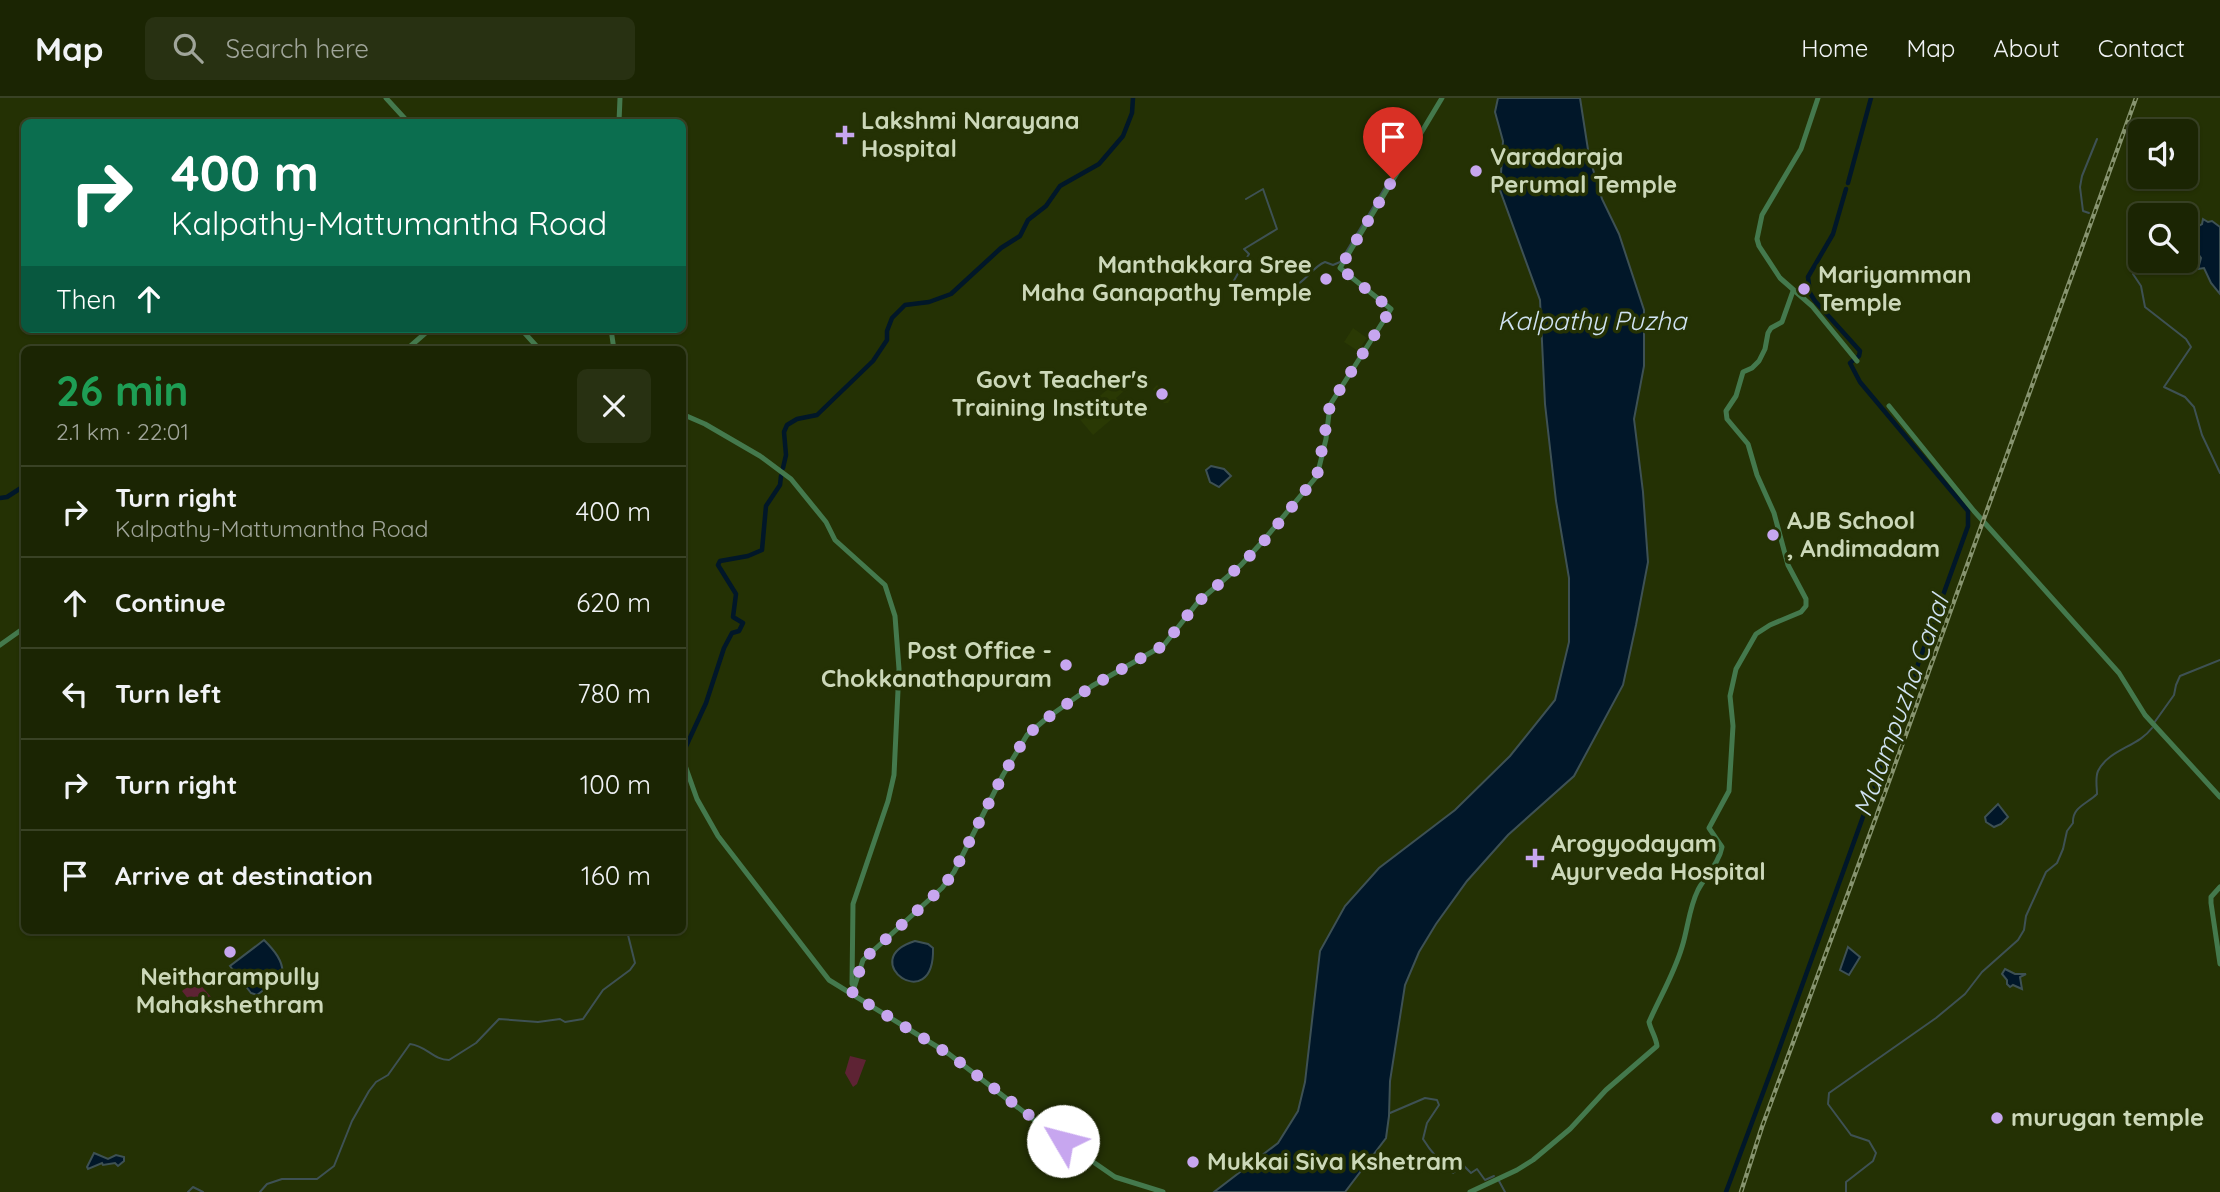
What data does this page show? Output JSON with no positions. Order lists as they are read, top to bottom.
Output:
{
  "water": ["Kalpathy Puzha", "Malampuzha Canal"],
  "places": {
    "health": ["Lakshmi Narayana Hospital", "Arogyodayam Ayurveda Hospital"],
    "other": [
      "Varadaraja Perumal Temple",
      "Manthakkara Sree Maha Ganapathy Temple",
      "Mariyamman Temple",
      "Govt Teacher's Training Institute",
      "AJB School , Andimadam",
      "Post Office - Chokkanathapuram",
      "Neitharampully Mahakshethram",
      "murugan temple",
      "Mukkai Siva Kshetram"
    ]
  },
  "page": {
    "header": "Map",
    "search": "Search here",
    "nav": [
      "Home",
      "Map",
      "About",
      "Contact"
    ],
    "turn": ["400 m", "Kalpathy-Mattumantha Road"],
    "then": "Then",
    "heading": ["26 min", "2.1 km · 22:01"],
    "list": [
      {
        "name": "Turn right",
        "note": "Kalpathy-Mattumantha Road",
        "value": "400 m"
      },
      {
        "name": "Continue",
        "value": "620 m"
      },
      {
        "name": "Turn left",
        "value": "780 m"
      },
      {
        "name": "Turn right",
        "value": "100 m"
      },
      {
        "name": "Arrive at destination",
        "value": "160 m"
      }
    ]
  }
}
